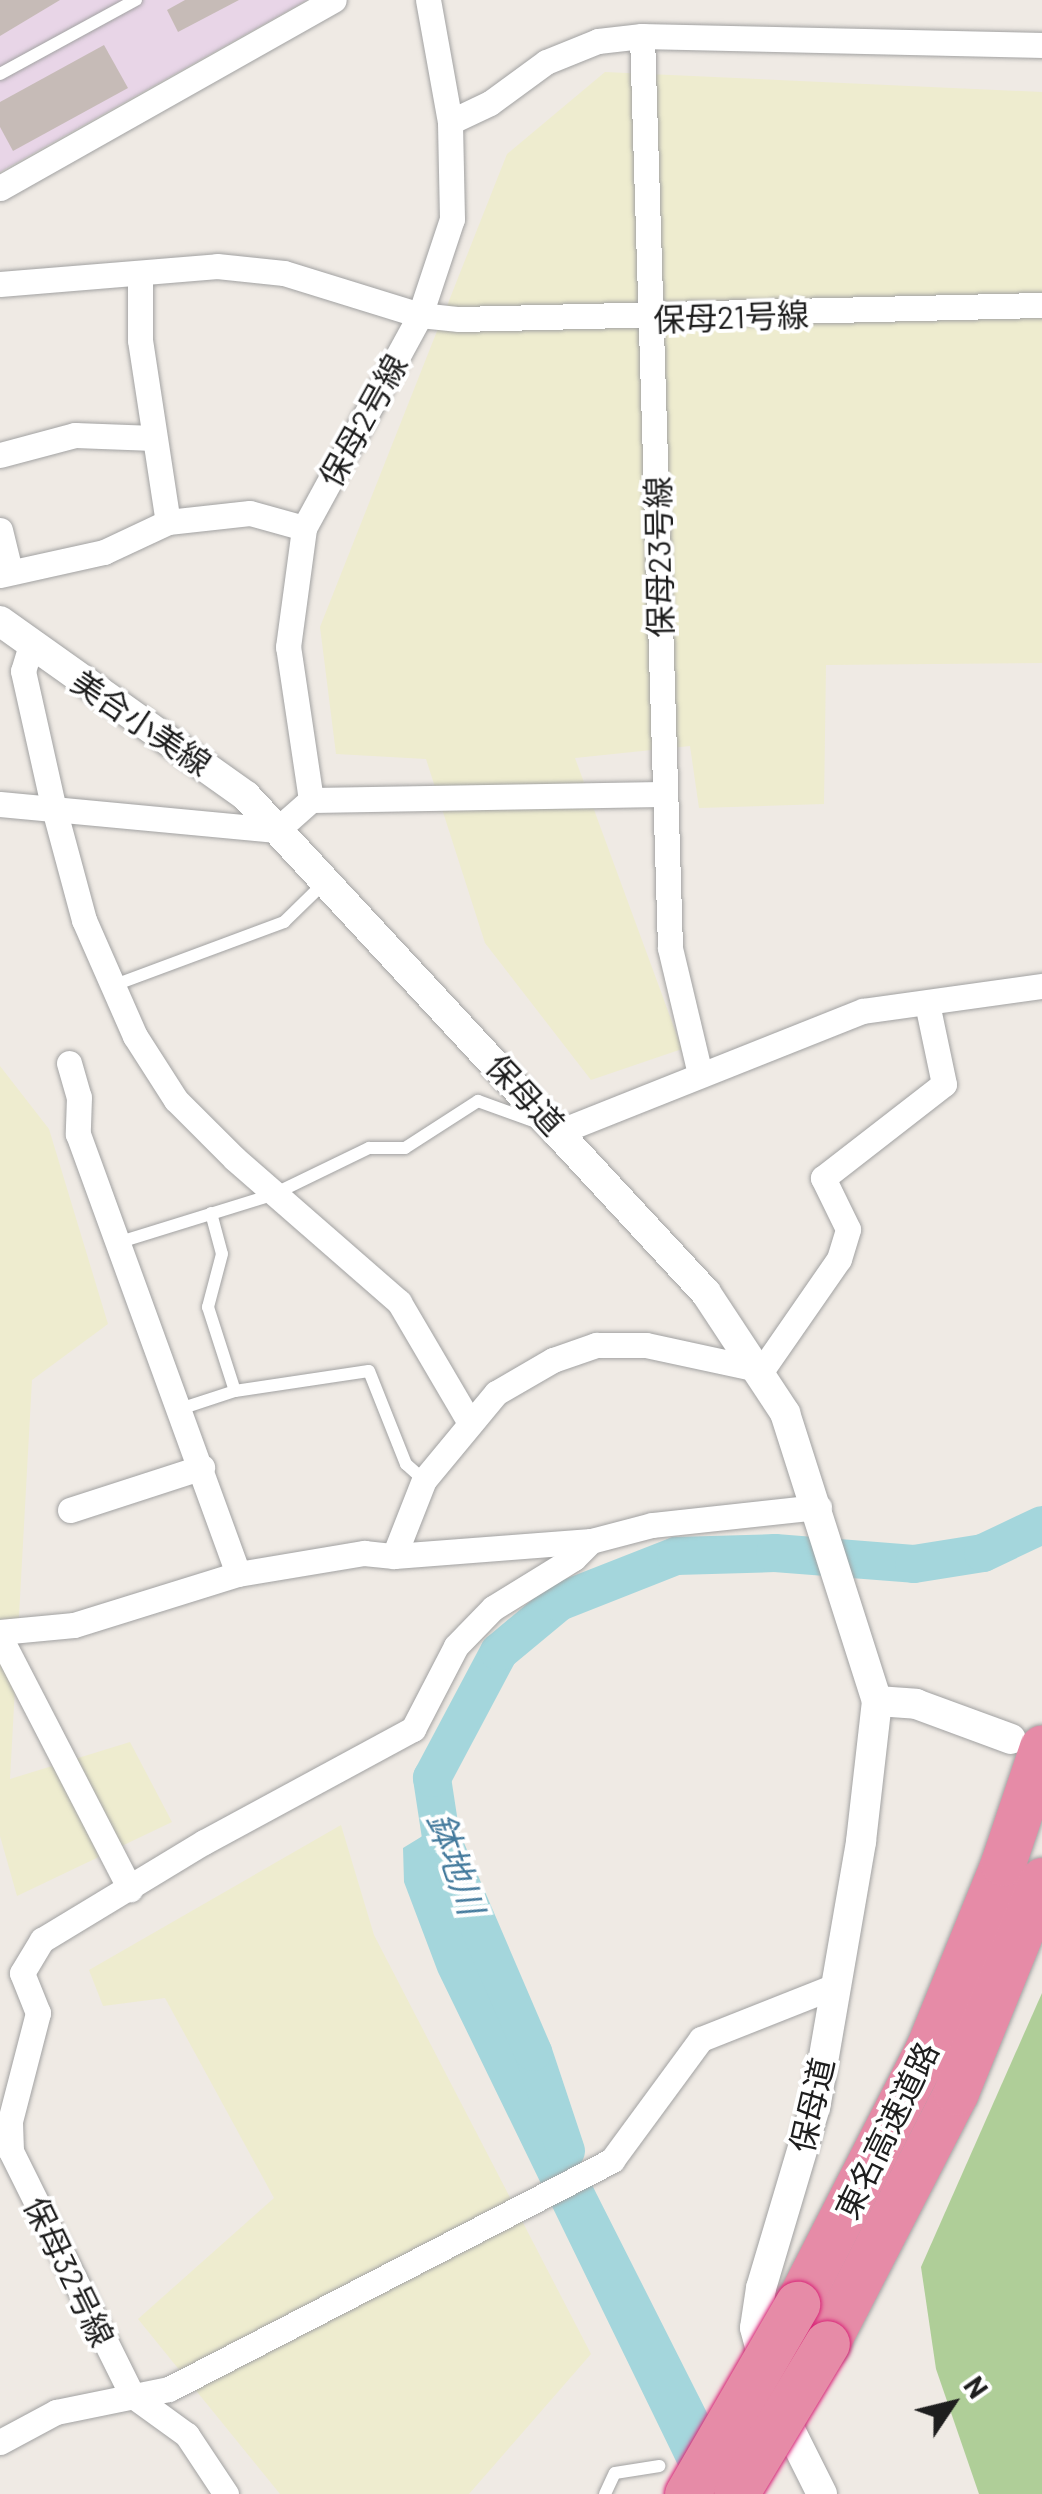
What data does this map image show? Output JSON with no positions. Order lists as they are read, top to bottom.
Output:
{
  "streets": {
    "highway": ["東名高速道路"],
    "street": [
      "保母21号線",
      "保母2号線",
      "保母23号線",
      "美合小美線",
      "保母道",
      "保母32号線"
    ]
  },
  "crossings": [
    ["保母21号線", "保母2号線"],
    ["保母21号線", "保母23号線"],
    ["美合小美線", "保母道"]
  ],
  "water": ["鉢地川"],
  "north": "top right"
}
